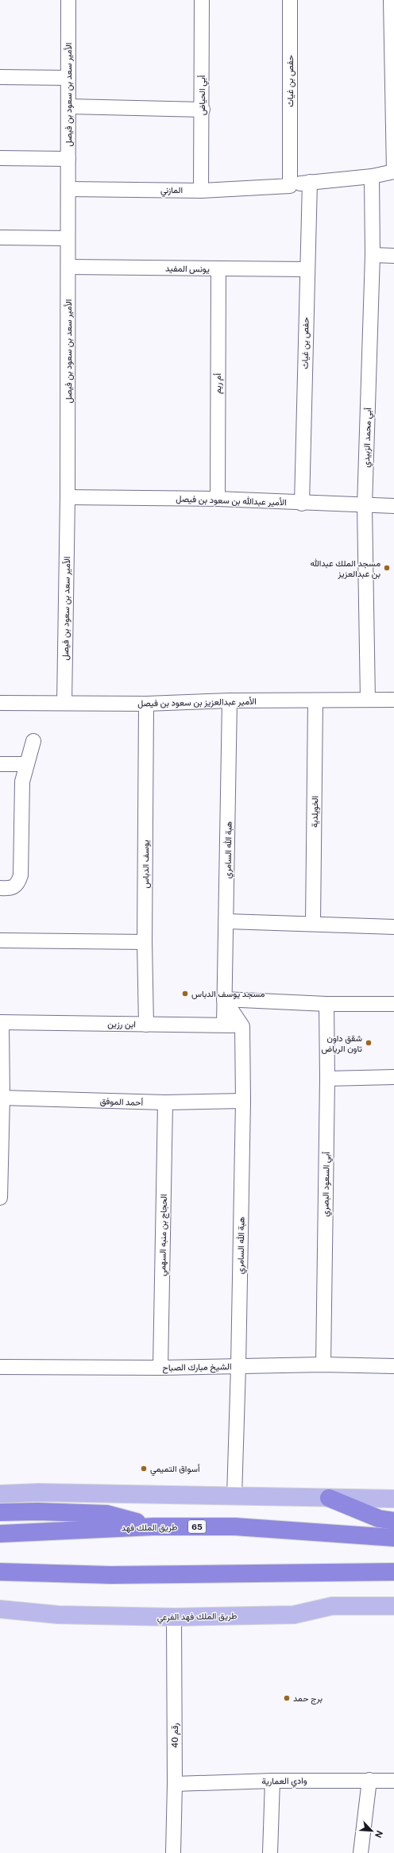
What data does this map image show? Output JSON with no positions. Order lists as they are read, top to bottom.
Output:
{
  "streets": {
    "highway": ["65", "طريق الملك فهد"],
    "main road": ["طريق الملك فهد الفرعي"],
    "street": [
      "حفص بن غياث",
      "الأمير سعد بن سعود بن فيصل",
      "أبي الحياض",
      "المازني",
      "يونس المفيد",
      "أم ريم",
      "أبي محمد الزبيدي",
      "الأمير عبدالله بن سعود بن فيصل",
      "الأمير عبدالعزيز بن سعود بن فيصل",
      "الخويلدية",
      "هبة الله السامري",
      "يوسف الدباس",
      "ابن رزين",
      "أحمد الموفق",
      "أبي السعود البصري",
      "الحجاج بن منبه السهمي",
      "الشيخ مبارك الصباح",
      "رقم 40",
      "وادي العمارية"
    ]
  },
  "crossings": [
    ["حفص بن غياث", "المازني"],
    ["حفص بن غياث", "يونس المفيد"],
    ["حفص بن غياث", "الأمير عبدالله بن سعود بن فيصل"],
    ["الأمير سعد بن سعود بن فيصل", "المازني"],
    ["الأمير سعد بن سعود بن فيصل", "يونس المفيد"],
    ["الأمير سعد بن سعود بن فيصل", "الأمير عبدالله بن سعود بن فيصل"],
    ["الأمير سعد بن سعود بن فيصل", "الأمير عبدالعزيز بن سعود بن فيصل"],
    ["أبي الحياض", "المازني"],
    ["يونس المفيد", "أم ريم"],
    ["أم ريم", "الأمير عبدالله بن سعود بن فيصل"],
    ["أبي محمد الزبيدي", "الأمير عبدالله بن سعود بن فيصل"],
    ["أبي محمد الزبيدي", "الأمير عبدالعزيز بن سعود بن فيصل"],
    ["الأمير عبدالعزيز بن سعود بن فيصل", "الخويلدية"],
    ["الأمير عبدالعزيز بن سعود بن فيصل", "هبة الله السامري"],
    ["الأمير عبدالعزيز بن سعود بن فيصل", "يوسف الدباس"],
    ["هبة الله السامري", "ابن رزين"],
    ["هبة الله السامري", "أحمد الموفق"],
    ["هبة الله السامري", "الشيخ مبارك الصباح"],
    ["يوسف الدباس", "ابن رزين"],
    ["أحمد الموفق", "الحجاج بن منبه السهمي"],
    ["أبي السعود البصري", "الشيخ مبارك الصباح"],
    ["الحجاج بن منبه السهمي", "الشيخ مبارك الصباح"],
    ["طريق الملك فهد الفرعي", "رقم 40"],
    ["رقم 40", "وادي العمارية"]
  ],
  "places": [
    "مسجد الملك عبدالله بن عبدالعزيز",
    "مسجد يوسف الدباس",
    "شقق داون تاون الرياض",
    "أسواق التميمي",
    "برج حمد"
  ],
  "north": "bottom right"
}
